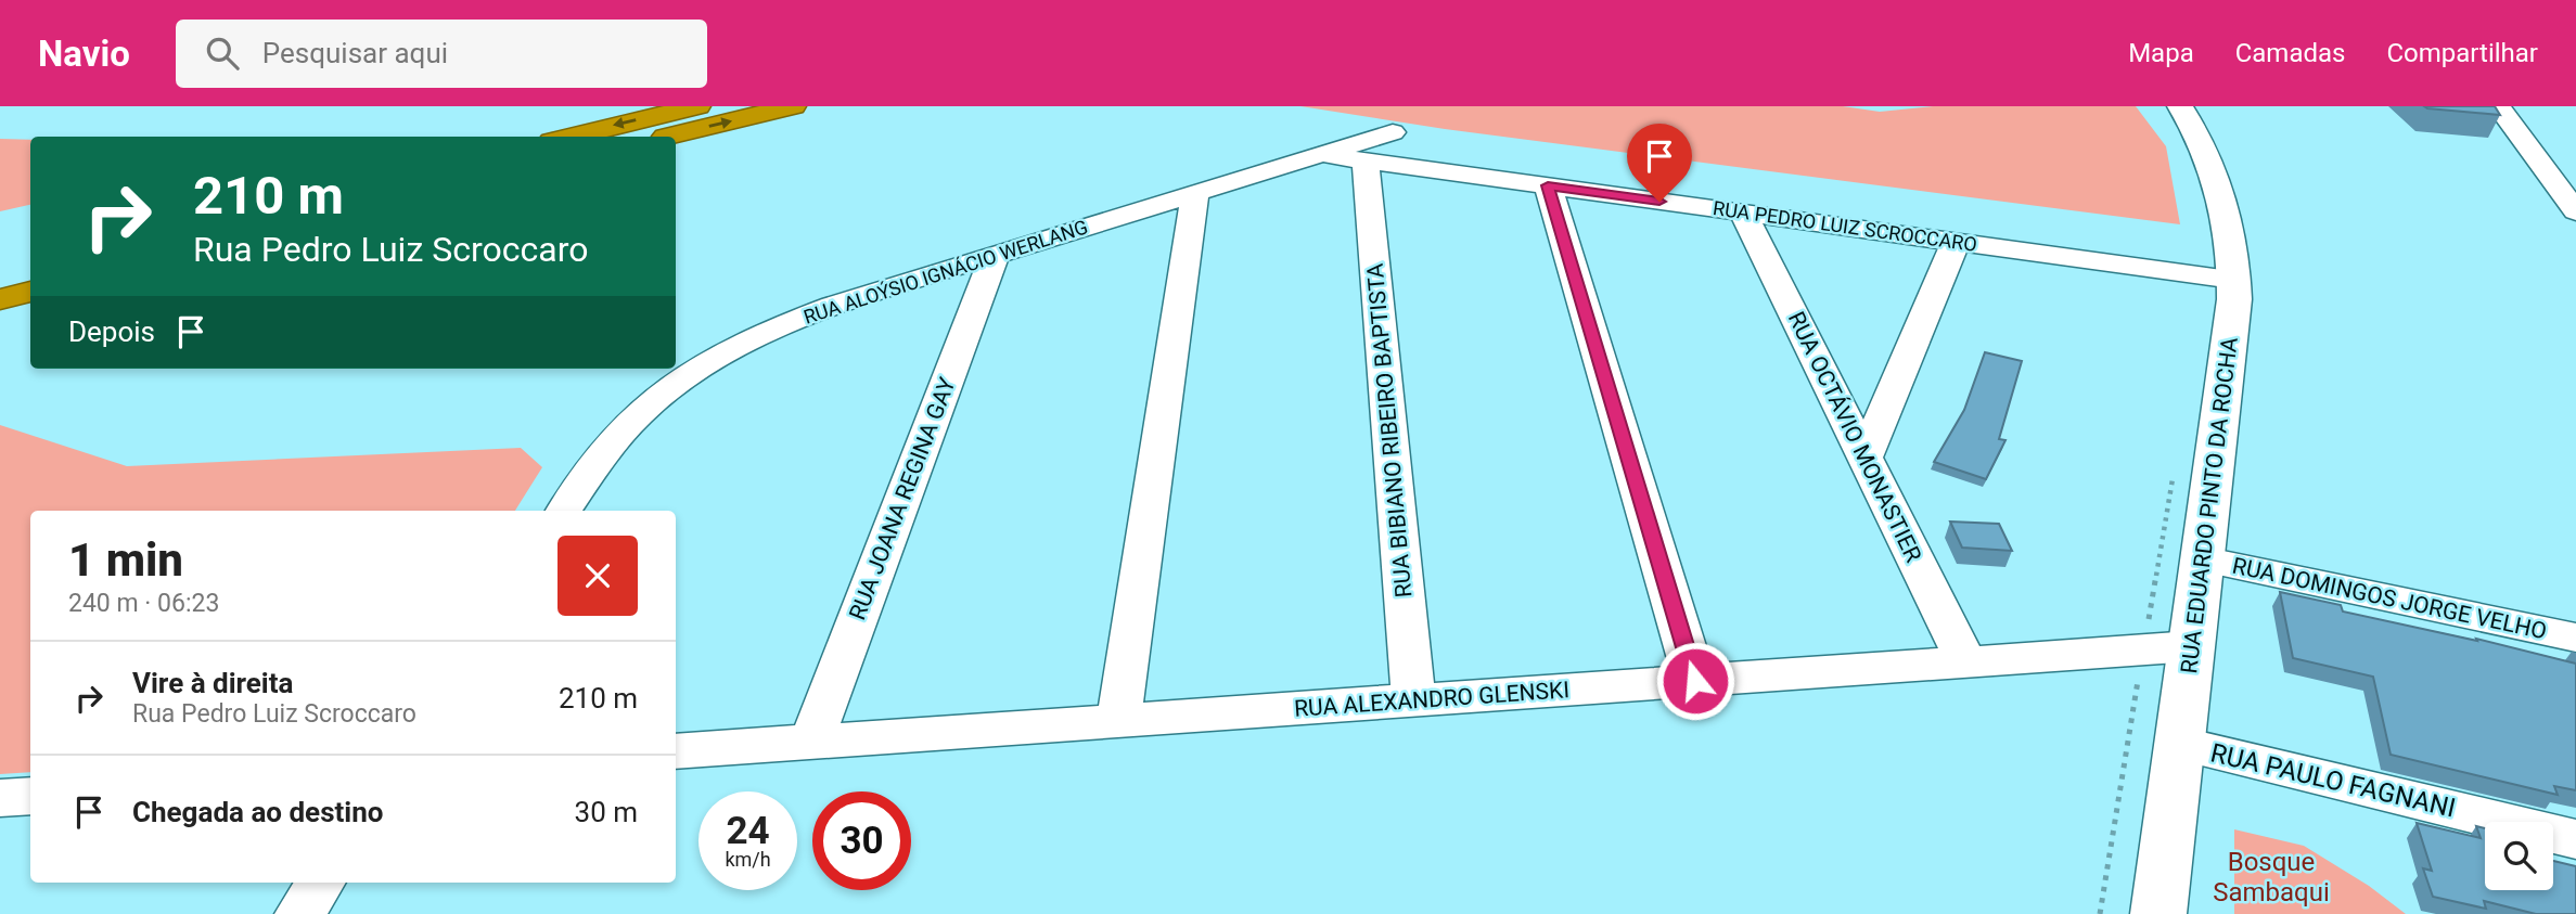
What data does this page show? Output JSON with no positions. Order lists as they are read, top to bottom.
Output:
{
  "streets": {
    "main road": ["RUA EDUARDO PINTO DA ROCHA"],
    "street": [
      "RUA PEDRO LUIZ SCROCCARO",
      "RUA ALOÝSIO IGNÁCIO WERLANG",
      "RUA BIBIANO RIBEIRO BAPTISTA",
      "RUA OCTÁVIO MONASTIER",
      "RUA JOANA REGINA GAY",
      "RUA DOMINGOS JORGE VELHO",
      "RUA ALEXANDRO GLENSKI",
      "RUA PAULO FAGNANI"
    ]
  },
  "crossings": [
    ["RUA PEDRO LUIZ SCROCCARO", "RUA ALOÝSIO IGNÁCIO WERLANG"],
    ["RUA PEDRO LUIZ SCROCCARO", "RUA BIBIANO RIBEIRO BAPTISTA"],
    ["RUA PEDRO LUIZ SCROCCARO", "RUA OCTÁVIO MONASTIER"],
    ["RUA PEDRO LUIZ SCROCCARO", "RUA EDUARDO PINTO DA ROCHA"],
    ["RUA ALOÝSIO IGNÁCIO WERLANG", "RUA JOANA REGINA GAY"],
    ["RUA BIBIANO RIBEIRO BAPTISTA", "RUA ALEXANDRO GLENSKI"],
    ["RUA OCTÁVIO MONASTIER", "RUA ALEXANDRO GLENSKI"],
    ["RUA JOANA REGINA GAY", "RUA ALEXANDRO GLENSKI"],
    ["RUA EDUARDO PINTO DA ROCHA", "RUA DOMINGOS JORGE VELHO"],
    ["RUA EDUARDO PINTO DA ROCHA", "RUA ALEXANDRO GLENSKI"],
    ["RUA EDUARDO PINTO DA ROCHA", "RUA PAULO FAGNANI"]
  ],
  "parks": ["Bosque Sambaqui"],
  "page": {
    "header": "Navio",
    "search": "Pesquisar aqui",
    "nav": ["Mapa", "Camadas", "Compartilhar"],
    "turn": ["210 m", "Rua Pedro Luiz Scroccaro"],
    "then": "Depois",
    "heading": ["1 min", "240 m · 06:23"],
    "list": [
      {
        "name": "Vire à direita",
        "note": "Rua Pedro Luiz Scroccaro",
        "value": "210 m"
      },
      {
        "name": "Chegada ao destino",
        "value": "30 m"
      }
    ],
    "speed": "24 km/h",
    "limit": "30"
  }
}
